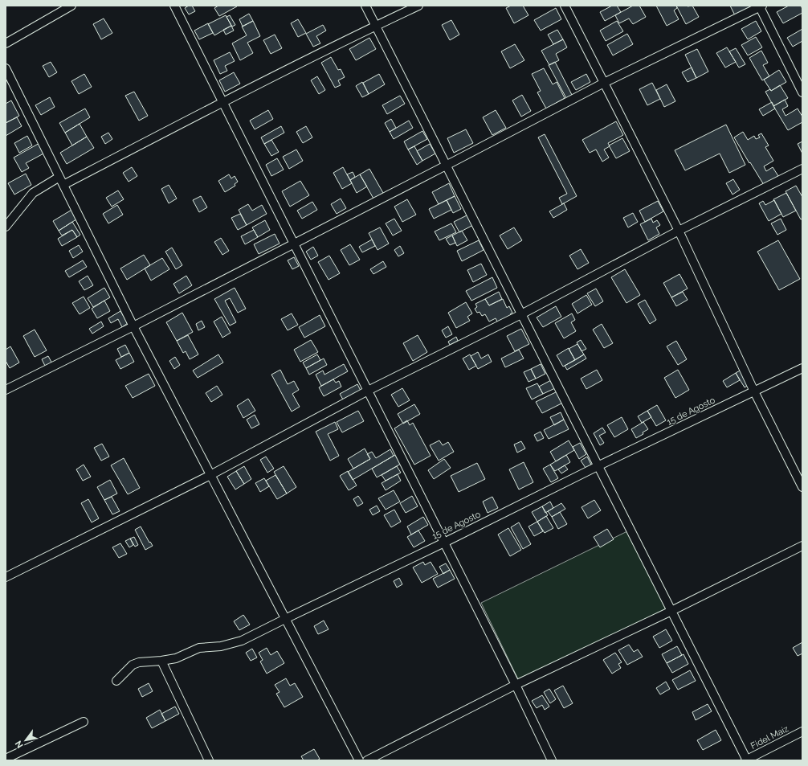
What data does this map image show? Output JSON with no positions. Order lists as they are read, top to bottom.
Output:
{
  "streets": {
    "street": ["15 de Agosto", "Fidel Maíz"]
  },
  "north": "bottom left"
}
